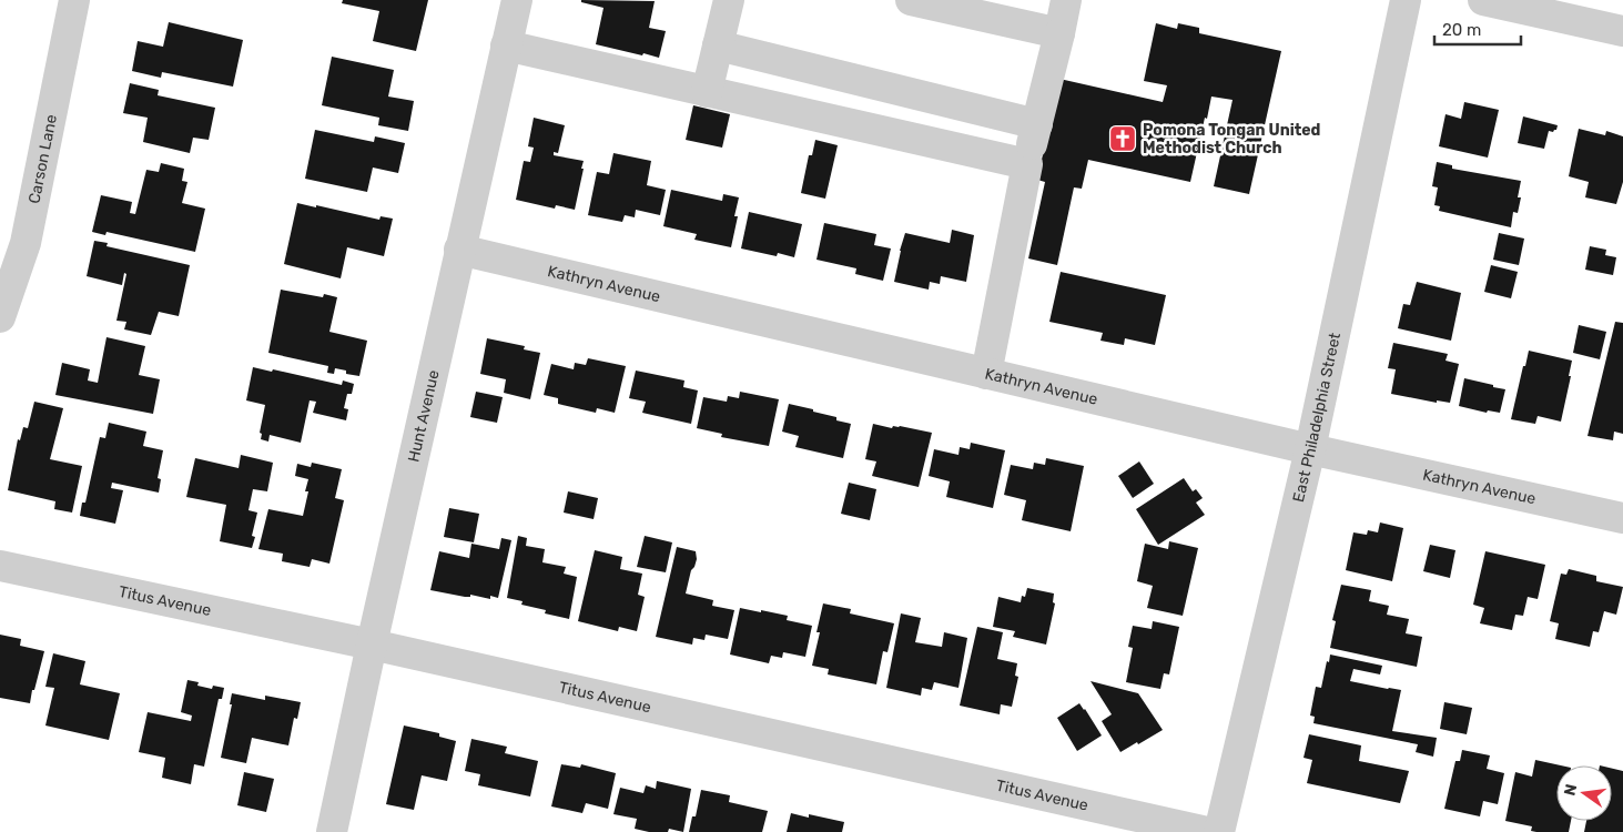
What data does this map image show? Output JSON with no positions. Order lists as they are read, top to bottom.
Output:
{
  "streets": {
    "street": [
      "Carson Lane",
      "Kathryn Avenue",
      "Hunt Avenue",
      "East Philadelphia Street",
      "Titus Avenue"
    ]
  },
  "crossings": [
    ["Kathryn Avenue", "Hunt Avenue"],
    ["Kathryn Avenue", "East Philadelphia Street"],
    ["Hunt Avenue", "Titus Avenue"]
  ],
  "places": {
    "church": ["Pomona Tongan United Methodist Church"]
  },
  "scale_bar": "20 m",
  "north": "left"
}
